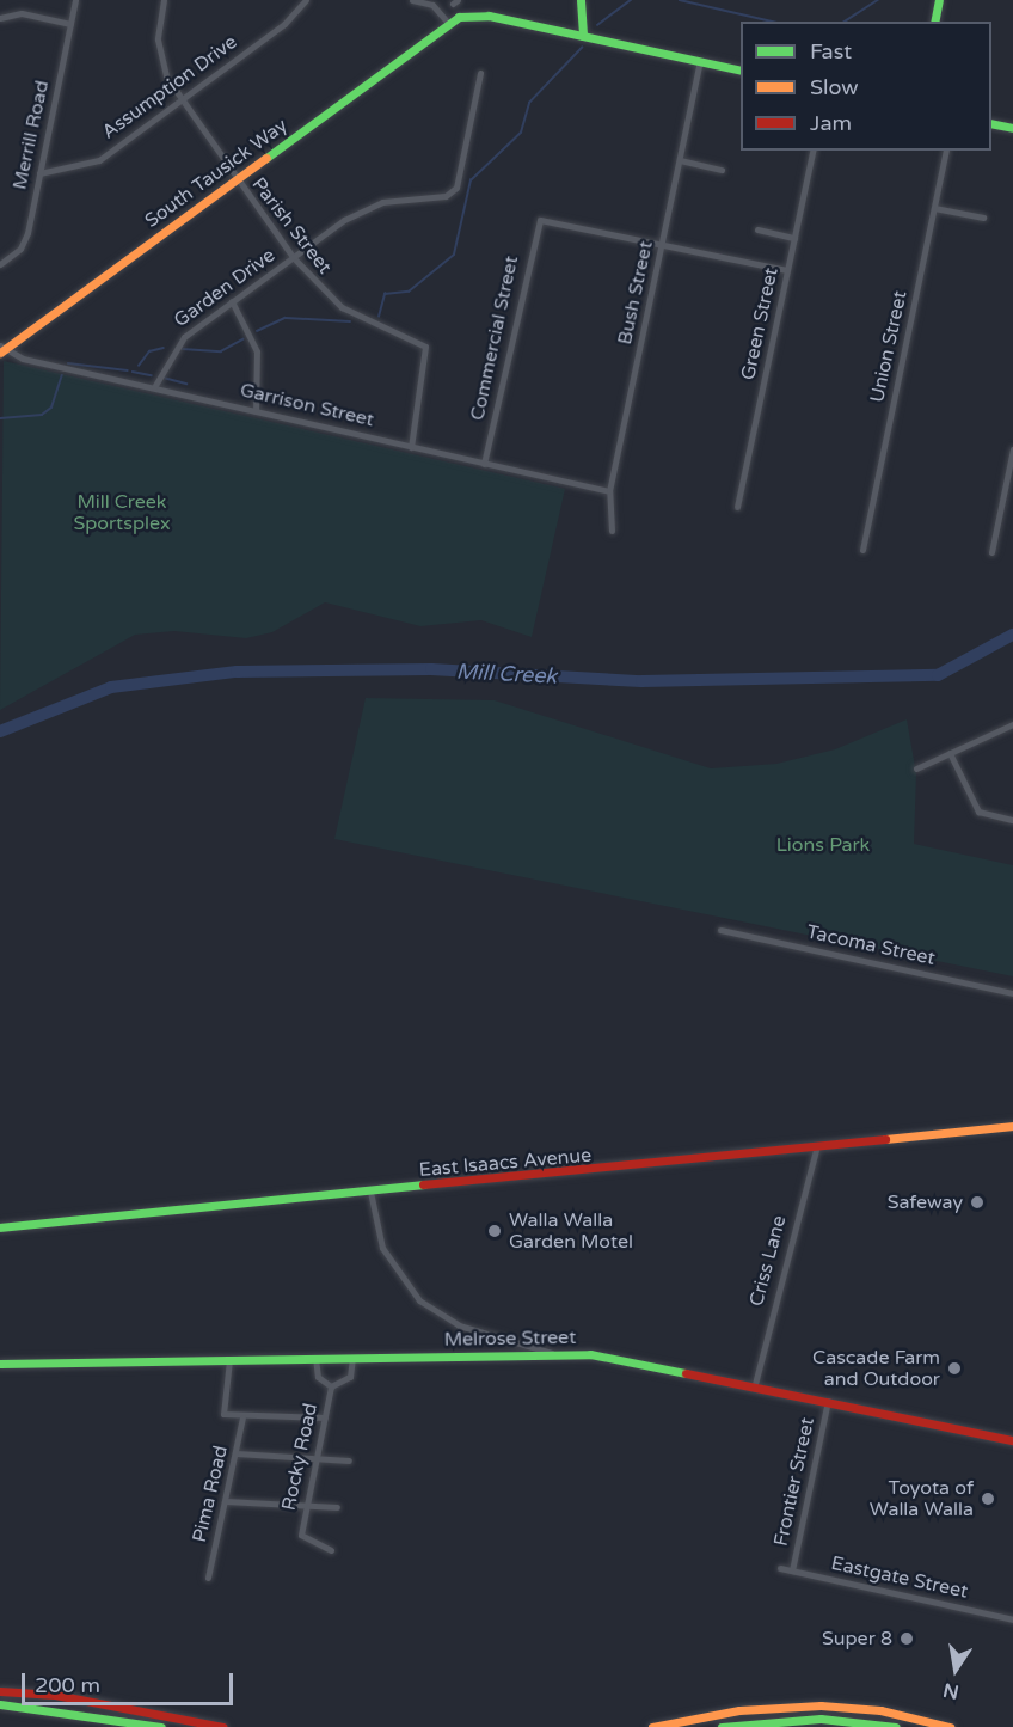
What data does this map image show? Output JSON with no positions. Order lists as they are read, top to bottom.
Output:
{
  "streets": {
    "main road": ["South Tausick Way", "East Isaacs Avenue", "Melrose Street"],
    "street": [
      "Assumption Drive",
      "Merrill Road",
      "Parish Street",
      "Garden Drive",
      "Bush Street",
      "Green Street",
      "Commercial Street",
      "Union Street",
      "Garrison Street",
      "Tacoma Street",
      "Criss Lane",
      "Rocky Road",
      "Frontier Street",
      "Pima Road",
      "Eastgate Street"
    ]
  },
  "crossings": [
    ["Assumption Drive", "Merrill Road"],
    ["Assumption Drive", "Parish Street"],
    ["South Tausick Way", "Parish Street"],
    ["South Tausick Way", "Garrison Street"],
    ["Parish Street", "Garden Drive"],
    ["Parish Street", "Garrison Street"],
    ["Garden Drive", "Garrison Street"],
    ["Bush Street", "Commercial Street"],
    ["Bush Street", "Garrison Street"],
    ["Commercial Street", "Garrison Street"],
    ["East Isaacs Avenue", "Criss Lane"],
    ["Criss Lane", "Melrose Street"],
    ["Melrose Street", "Rocky Road"],
    ["Melrose Street", "Frontier Street"],
    ["Frontier Street", "Eastgate Street"]
  ],
  "water": ["Mill Creek"],
  "parks": ["Mill Creek Sportsplex", "Lions Park"],
  "places": [
    "Safeway",
    "Walla Walla Garden Motel",
    "Cascade Farm and Outdoor",
    "Toyota of Walla Walla",
    "Super 8"
  ],
  "legend": ["Fast", "Slow", "Jam"],
  "scale_bar": "200 m",
  "north": "bottom"
}
